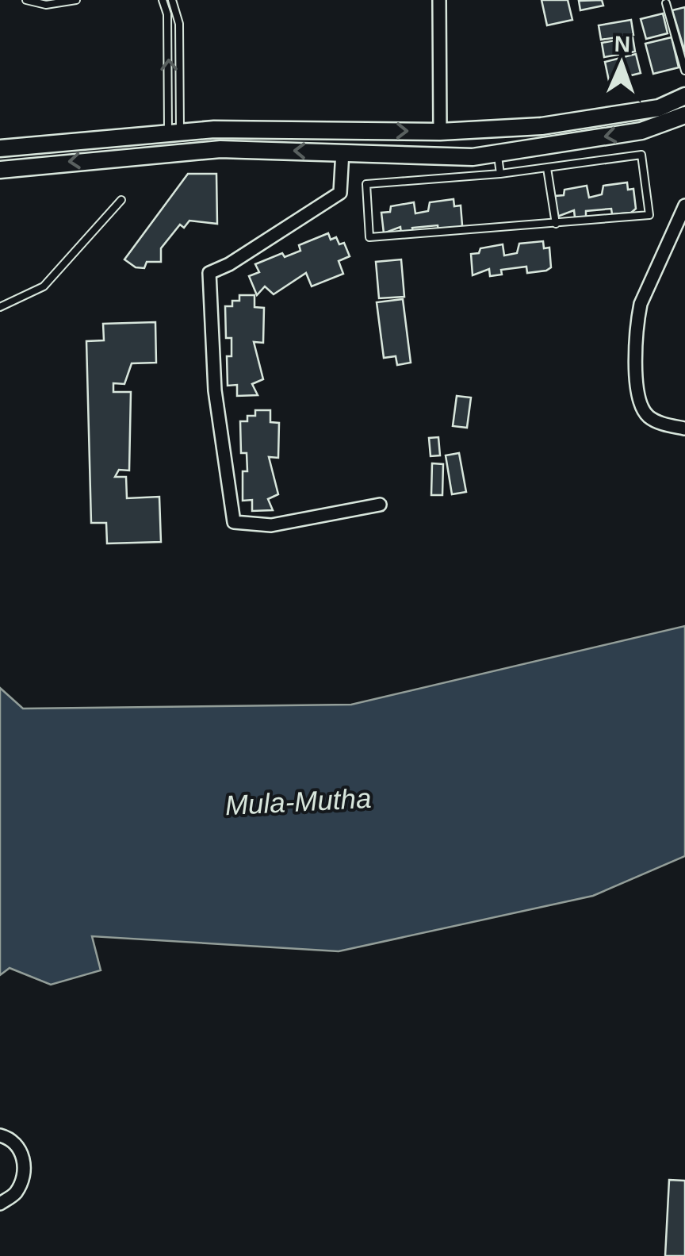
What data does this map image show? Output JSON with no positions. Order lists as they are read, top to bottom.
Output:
{
  "water": ["Mula-Mutha"],
  "north": "top"
}
